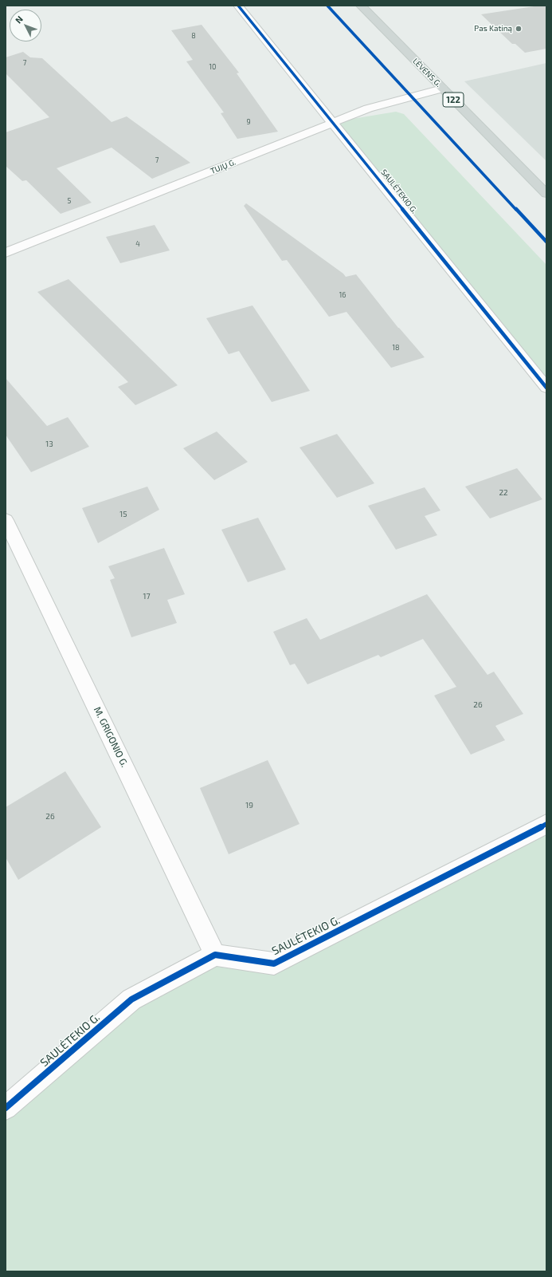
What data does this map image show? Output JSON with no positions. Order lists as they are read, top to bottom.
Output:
{
  "streets": {
    "main road": ["LĖVENS G.", "122"],
    "street": ["TUJŲ G.", "SAULĖTEKIO G.", "M. GRIGONIO G."]
  },
  "crossings": [
    ["LĖVENS G.", "TUJŲ G."],
    ["TUJŲ G.", "SAULĖTEKIO G."],
    ["SAULĖTEKIO G.", "M. GRIGONIO G."]
  ],
  "places": ["Pas Katiną"],
  "house_numbers": [
    "8",
    "7",
    "10",
    "9",
    "7",
    "5",
    "4",
    "16",
    "18",
    "13",
    "22",
    "15",
    "17",
    "26",
    "19",
    "26"
  ],
  "north": "top left"
}
